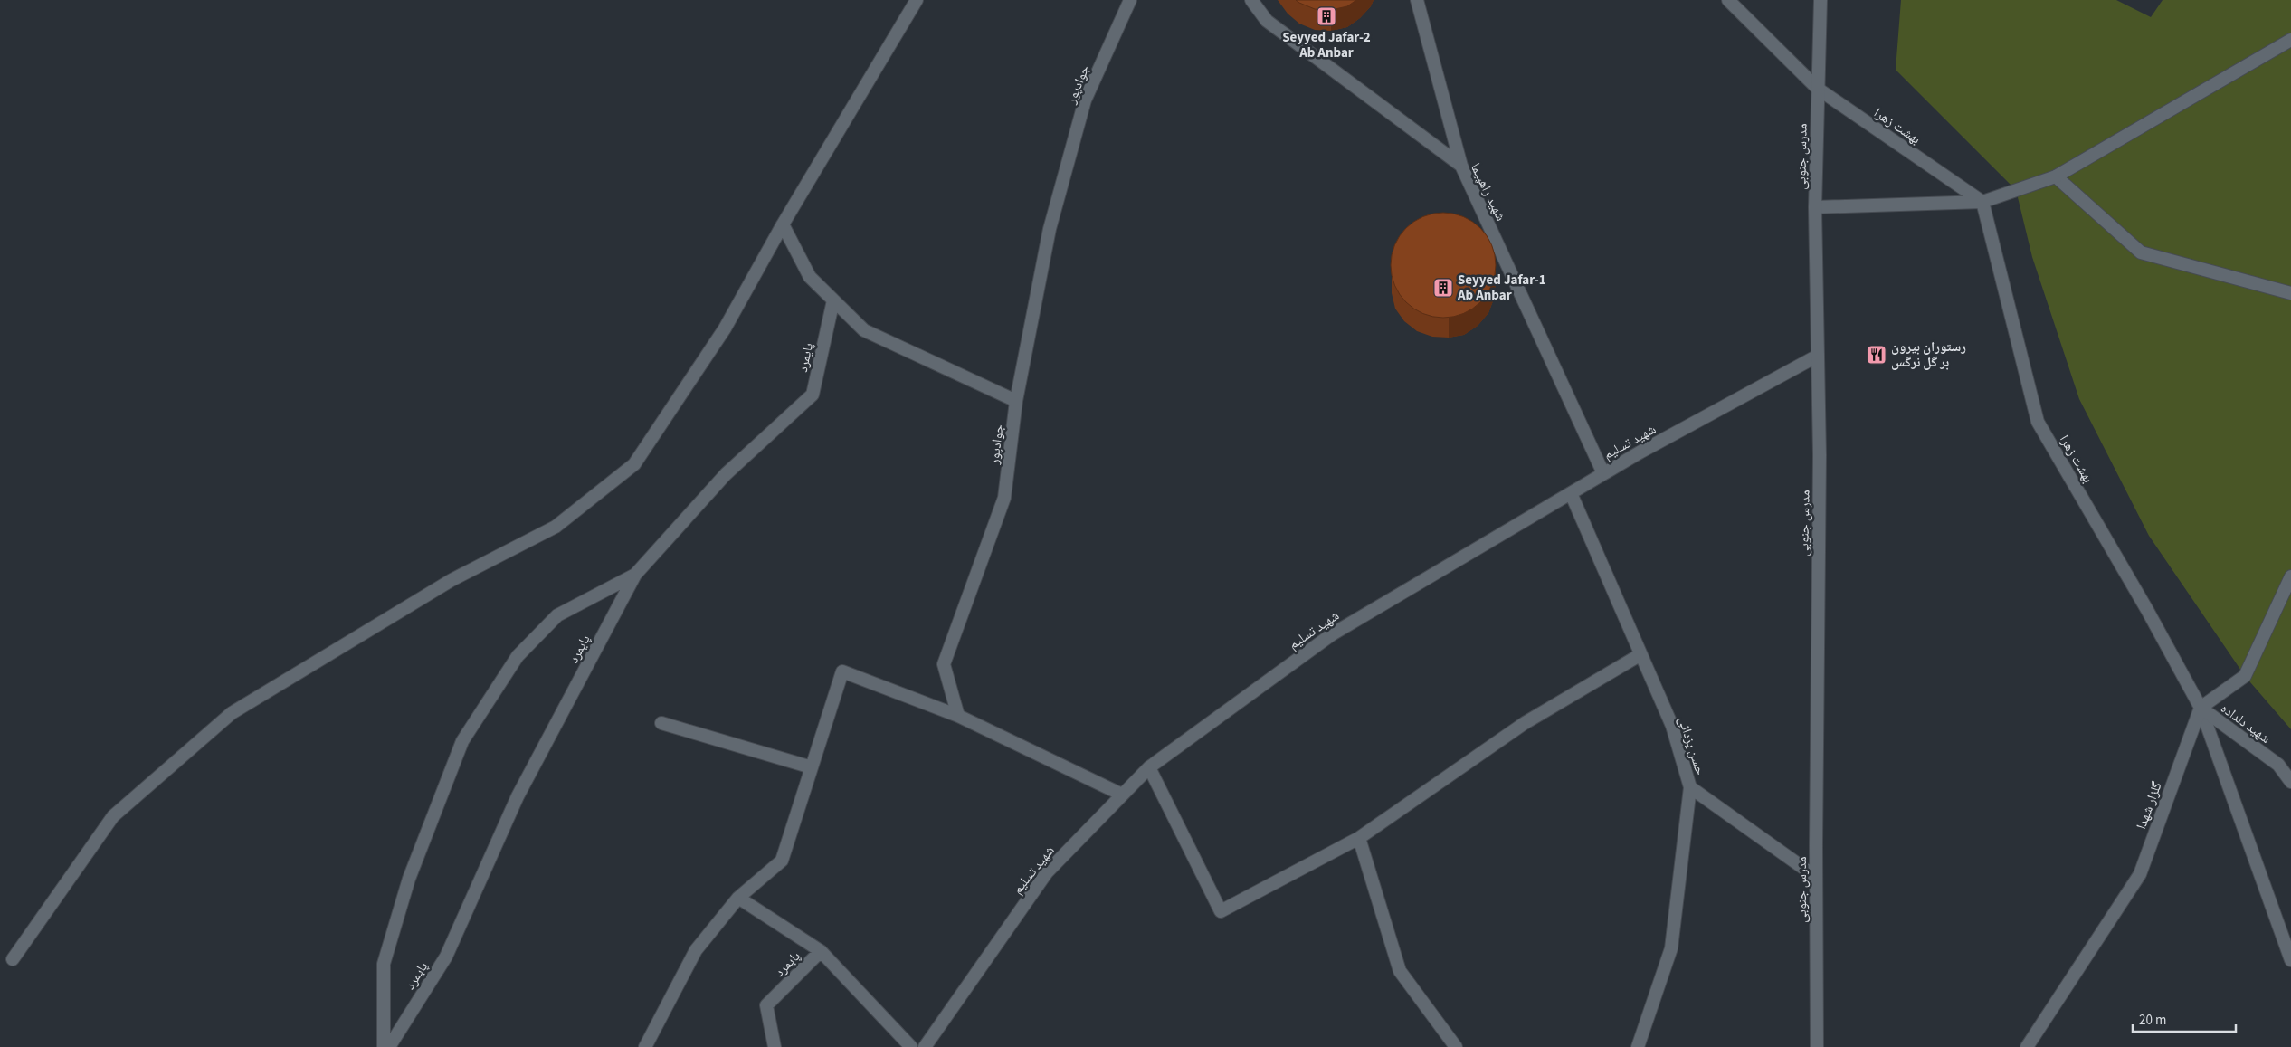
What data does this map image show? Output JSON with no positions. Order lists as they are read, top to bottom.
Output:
{
  "streets": {
    "street": [
      "جوادپور",
      "بهشت زهرا",
      "مدرس جنوبی",
      "شهید راهپیما",
      "پایمرد",
      "شهید تسلیم",
      "شهید دلداده",
      "حسن یزدانی",
      "گلزار شهدا"
    ]
  },
  "crossings": [
    ["بهشت زهرا", "مدرس جنوبی"],
    ["بهشت زهرا", "شهید دلداده"],
    ["بهشت زهرا", "گلزار شهدا"],
    ["مدرس جنوبی", "شهید تسلیم"],
    ["شهید راهپیما", "شهید تسلیم"],
    ["شهید تسلیم", "حسن یزدانی"],
    ["شهید دلداده", "گلزار شهدا"]
  ],
  "places": {
    "building": ["Seyyed Jafar-2 Ab Anbar", "Seyyed Jafar-1 Ab Anbar"],
    "restaurant": ["رستوران بیرون بر گل نرگس"]
  },
  "scale_bar": "20 m"
}
